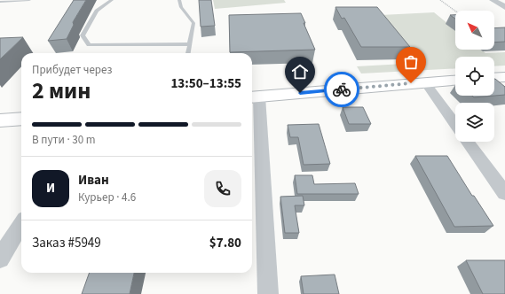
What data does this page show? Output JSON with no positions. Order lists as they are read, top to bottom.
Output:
{
  "north": "top left",
  "page": {
    "heading": ["2 мин", "Прибудет через", "13:50–13:55"],
    "panel": [
      "Иван",
      "Курьер · 4.6",
      "Заказ #5949",
      "$7.80"
    ],
    "bar": "В пути · 30 m",
    "round": "И"
  }
}
